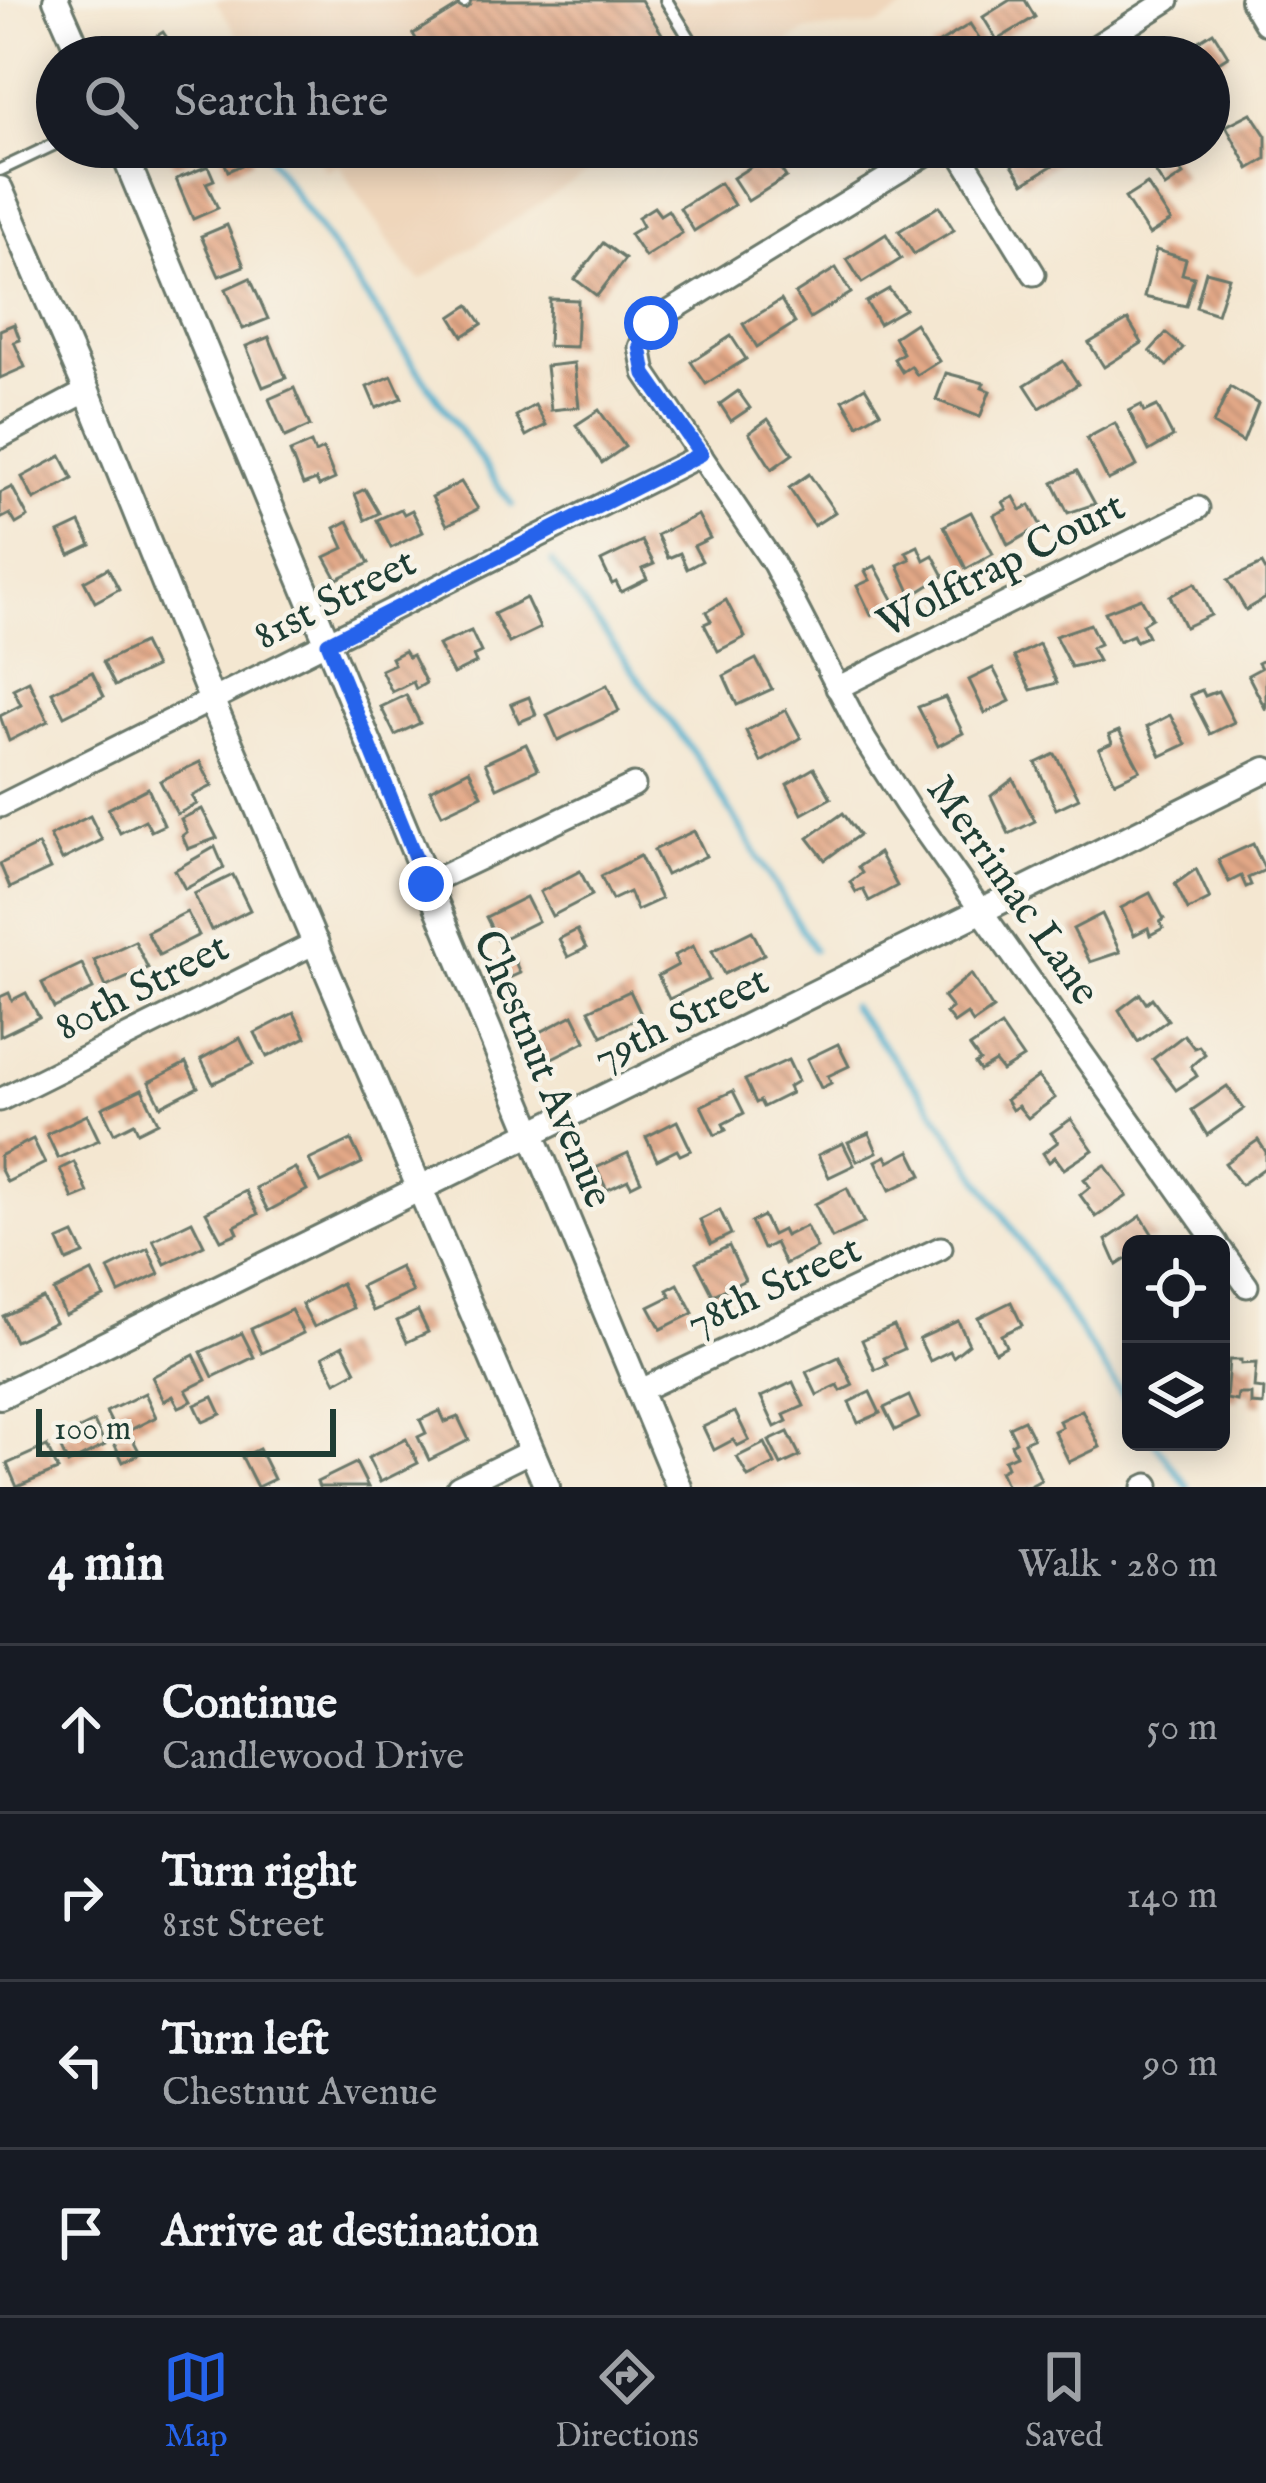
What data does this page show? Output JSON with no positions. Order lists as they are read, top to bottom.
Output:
{
  "streets": {
    "street": [
      "Wolftrap Court",
      "81st Street",
      "Merrimac Lane",
      "80th Street",
      "79th Street",
      "Chestnut Avenue",
      "78th Street"
    ]
  },
  "crossings": [
    ["Wolftrap Court", "Merrimac Lane"],
    ["81st Street", "Merrimac Lane"],
    ["81st Street", "Chestnut Avenue"],
    ["Merrimac Lane", "79th Street"],
    ["79th Street", "Chestnut Avenue"],
    ["Chestnut Avenue", "78th Street"]
  ],
  "scale_bar": "100 m",
  "page": {
    "search": "Search here",
    "scale": "100 m",
    "heading": ["4 min", "Walk · 280 m"],
    "list": [
      ["Continue", "Candlewood Drive", "50 m"],
      ["Turn right", "81st Street", "140 m"],
      ["Turn left", "Chestnut Avenue", "90 m"],
      "Arrive at destination"
    ],
    "nav": ["Map", "Directions", "Saved"]
  }
}
